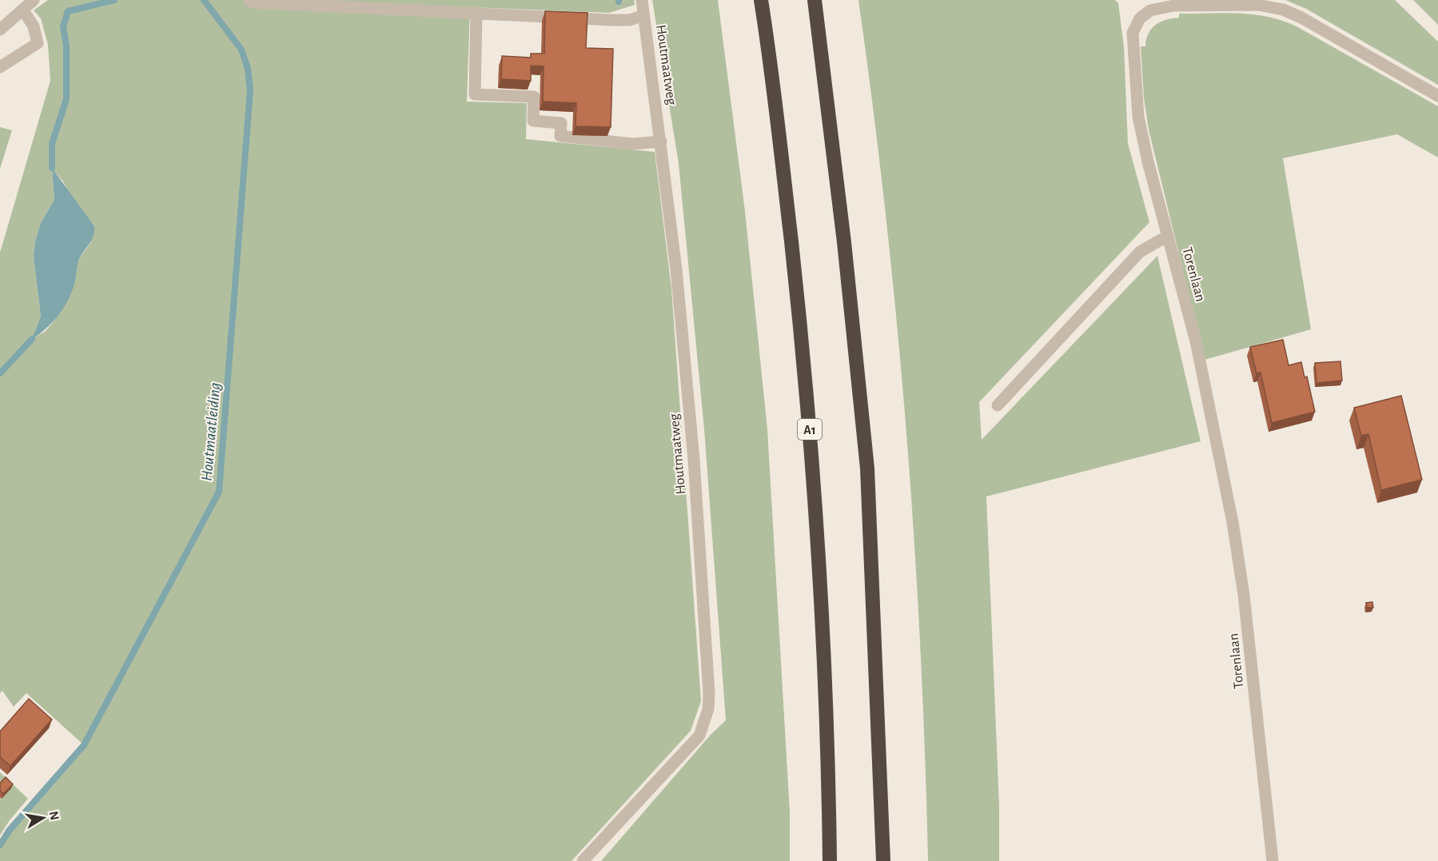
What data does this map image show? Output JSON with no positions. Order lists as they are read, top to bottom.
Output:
{
  "streets": {
    "highway": ["A1"],
    "street": ["Houtmaatweg", "Torenlaan"]
  },
  "water": ["Houtmaatleiding"],
  "north": "right"
}
